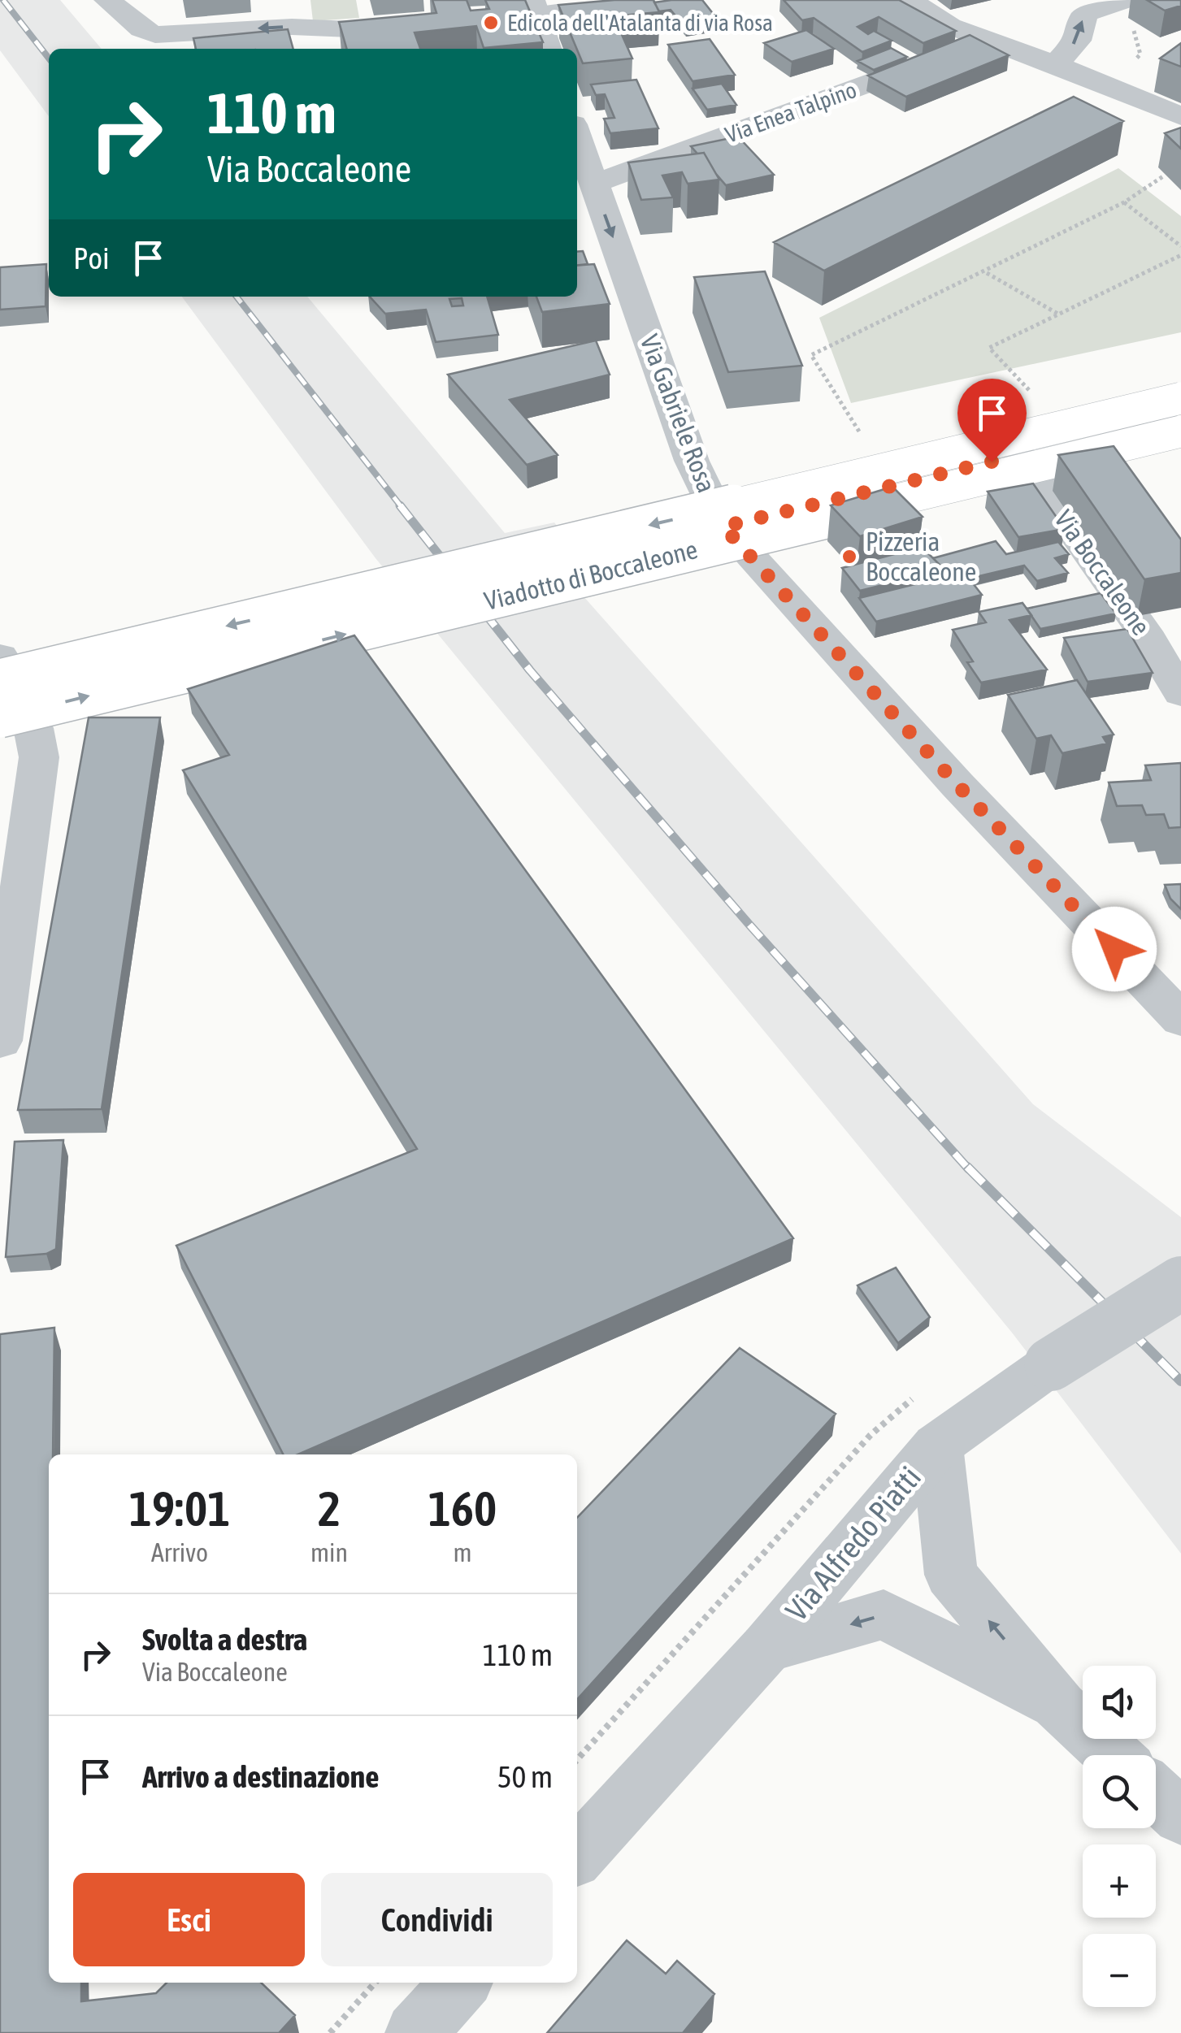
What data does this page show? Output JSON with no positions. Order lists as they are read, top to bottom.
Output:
{
  "streets": {
    "highway": ["Viadotto di Boccaleone"],
    "street": [
      "Via Enea Talpino",
      "Via Gabriele Rosa",
      "Via Boccaleone",
      "Via Alfredo Piatti"
    ]
  },
  "crossings": [
    ["Via Enea Talpino", "Via Gabriele Rosa"]
  ],
  "places": ["Edicola dell'Atalanta di via Rosa", "Pizzeria Boccaleone"],
  "page": {
    "turn": ["110 m", "Via Boccaleone"],
    "then": "Poi",
    "eta": [
      "19:01",
      "Arrivo",
      "2",
      "min",
      "160",
      "m"
    ],
    "list": [
      {
        "name": "Svolta a destra",
        "note": "Via Boccaleone",
        "value": "110 m"
      },
      {
        "name": "Arrivo a destinazione",
        "value": "50 m"
      }
    ],
    "map_buttons": ["+", "−"],
    "buttons": ["Esci", "Condividi"]
  }
}
